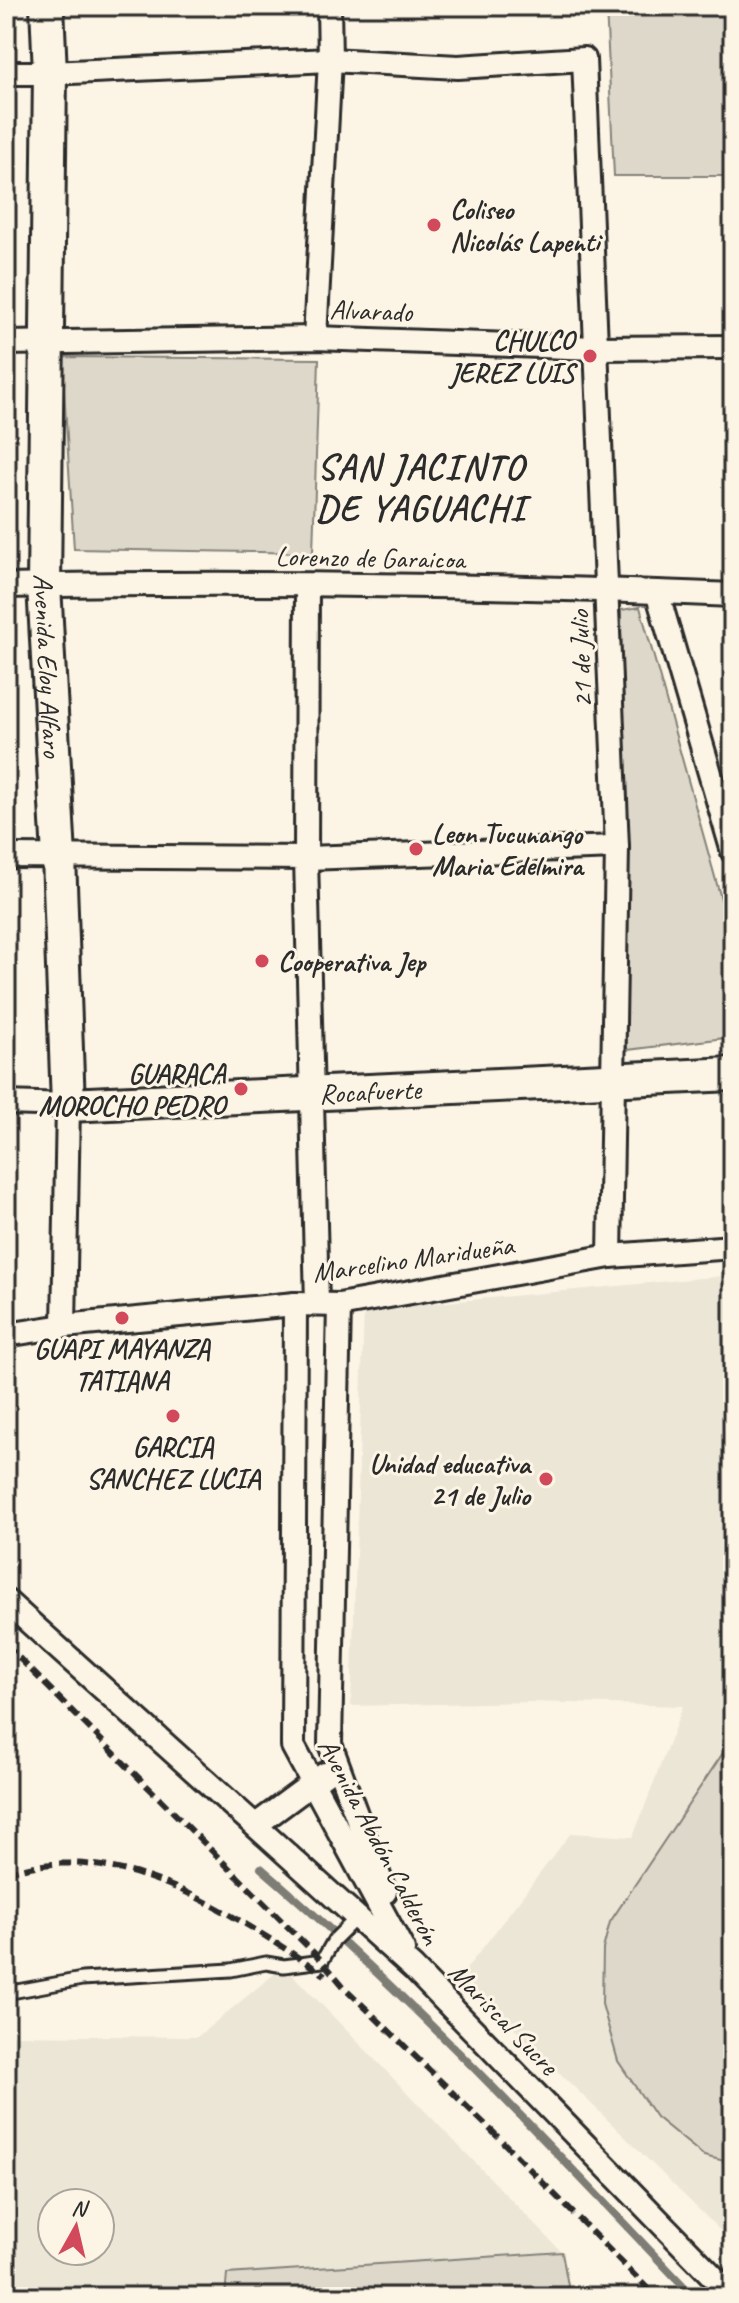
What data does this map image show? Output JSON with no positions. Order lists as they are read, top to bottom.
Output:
{
  "streets": {
    "street": [
      "Alvarado",
      "Lorenzo de Garaicoa",
      "21 de Julio",
      "Avenida Eloy Alfaro",
      "Rocafuerte",
      "Marcelino Maridueña",
      "Avenida Abdón Calderón",
      "Mariscal Sucre"
    ]
  },
  "crossings": [
    ["Alvarado", "21 de Julio"],
    ["Alvarado", "Avenida Eloy Alfaro"],
    ["Lorenzo de Garaicoa", "21 de Julio"],
    ["Lorenzo de Garaicoa", "Avenida Eloy Alfaro"],
    ["Lorenzo de Garaicoa", "Avenida Abdón Calderón"],
    ["21 de Julio", "Rocafuerte"],
    ["21 de Julio", "Marcelino Maridueña"],
    ["Avenida Eloy Alfaro", "Rocafuerte"],
    ["Avenida Eloy Alfaro", "Marcelino Maridueña"],
    ["Rocafuerte", "Avenida Abdón Calderón"],
    ["Marcelino Maridueña", "Avenida Abdón Calderón"],
    ["Avenida Abdón Calderón", "Mariscal Sucre"]
  ],
  "districts": ["SAN JACINTO DE YAGUACHI"],
  "places": [
    "Coliseo Nicolás Lapenti",
    "CHULCO JEREZ LUIS",
    "Leon Tucunango Maria Edelmira",
    "Cooperativa Jep",
    "GUARACA MOROCHO PEDRO",
    "GUAPI MAYANZA TATIANA",
    "GARCIA SANCHEZ LUCIA",
    "Unidad educativa 21 de Julio"
  ],
  "north": "top"
}
